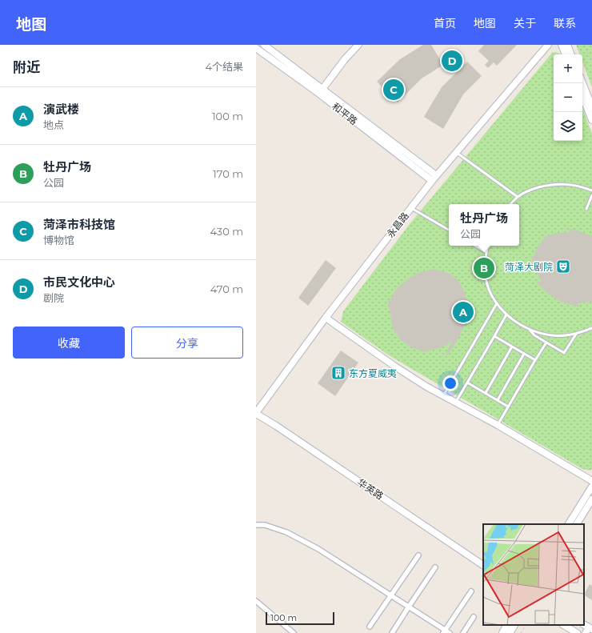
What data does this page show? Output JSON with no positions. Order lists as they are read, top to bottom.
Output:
{
  "streets": {
    "main road": ["和平路", "永昌路", "华英路"]
  },
  "crossings": [
    ["和平路", "永昌路"],
    ["永昌路", "华英路"]
  ],
  "places": {
    "theatre": ["菏泽大剧院"],
    "building": ["东方夏威夷"]
  },
  "scale_bar": "100 m",
  "page": {
    "header": "地图",
    "nav": [
      "首页",
      "地图",
      "关于",
      "联系"
    ],
    "heading": ["附近", "4个结果"],
    "pins": [
      "D",
      "C",
      "B",
      "A"
    ],
    "map_buttons": ["+", "−"],
    "list": [
      {
        "mark": "A",
        "name": "演武楼",
        "note": "地点",
        "value": "100 m"
      },
      {
        "mark": "B",
        "name": "牡丹广场",
        "note": "公园",
        "value": "170 m"
      },
      {
        "mark": "C",
        "name": "菏泽市科技馆",
        "note": "博物馆",
        "value": "430 m"
      },
      {
        "mark": "D",
        "name": "市民文化中心",
        "note": "剧院",
        "value": "470 m"
      }
    ],
    "popup": ["牡丹广场", "公园"],
    "buttons": ["收藏", "分享"],
    "scale": "100 m"
  }
}
